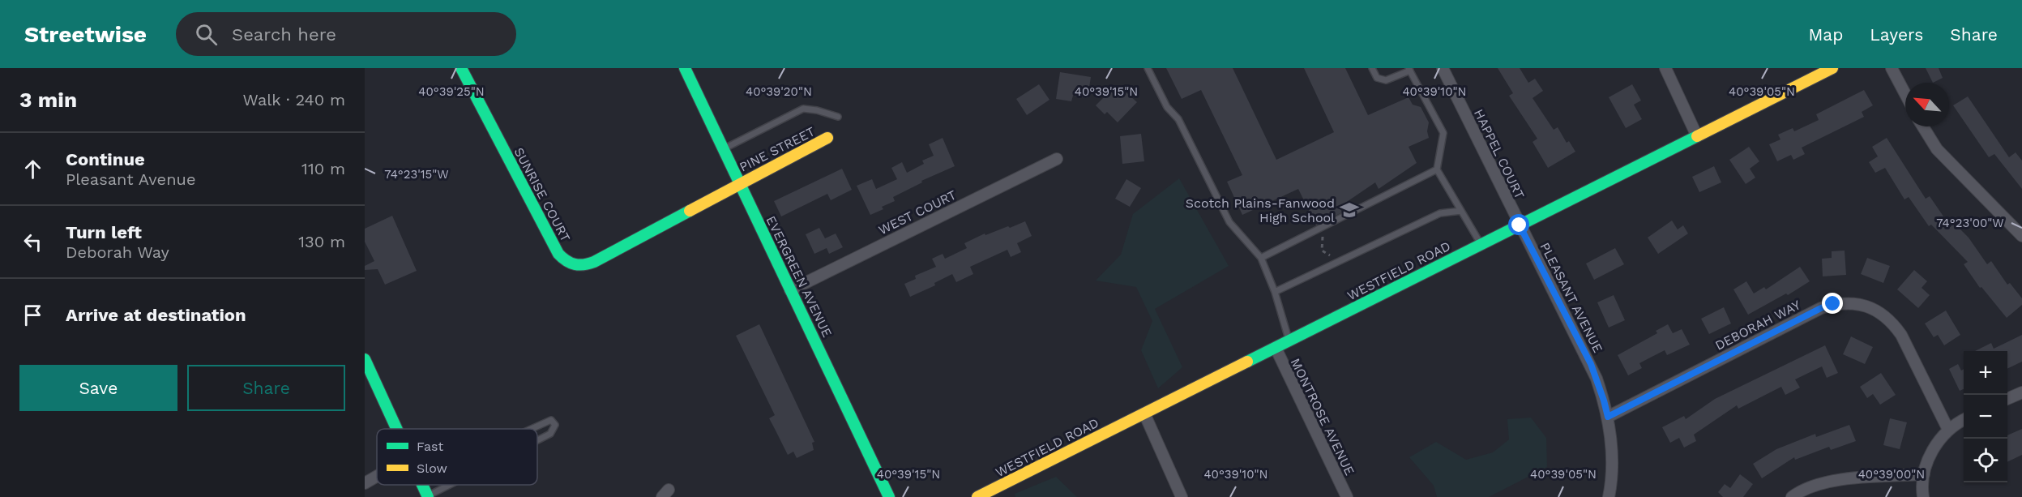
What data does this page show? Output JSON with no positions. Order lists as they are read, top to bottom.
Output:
{
  "streets": {
    "street": [
      "PINE STREET",
      "HAPPEL COURT",
      "SUNRISE COURT",
      "WEST COURT",
      "WESTFIELD ROAD",
      "EVERGREEN AVENUE",
      "PLEASANT AVENUE",
      "DEBORAH WAY",
      "MONTROSE AVENUE"
    ]
  },
  "crossings": [
    ["PINE STREET", "SUNRISE COURT"],
    ["PINE STREET", "EVERGREEN AVENUE"],
    ["HAPPEL COURT", "WESTFIELD ROAD"],
    ["HAPPEL COURT", "PLEASANT AVENUE"],
    ["SUNRISE COURT", "EVERGREEN AVENUE"],
    ["WEST COURT", "EVERGREEN AVENUE"],
    ["WESTFIELD ROAD", "PLEASANT AVENUE"],
    ["WESTFIELD ROAD", "MONTROSE AVENUE"],
    ["PLEASANT AVENUE", "DEBORAH WAY"]
  ],
  "places": {
    "school or university": ["Scotch Plains-Fanwood High School"]
  },
  "legend": ["Fast", "Slow"],
  "north": "top left",
  "page": {
    "header": "Streetwise",
    "search": "Search here",
    "nav": ["Map", "Layers", "Share"],
    "heading": ["3 min", "Walk · 240 m"],
    "list": [
      ["Continue", "Pleasant Avenue", "110 m"],
      ["Turn left", "Deborah Way", "130 m"],
      "Arrive at destination"
    ],
    "buttons": ["Save", "Share"],
    "map_buttons": ["+", "−"]
  },
  "coordinates": [
    "40°39'25\"N",
    "40°39'20\"N",
    "40°39'15\"N",
    "40°39'10\"N",
    "40°39'05\"N",
    "74°23'15\"W",
    "74°23'00\"W",
    "40°39'00\"N"
  ]
}
